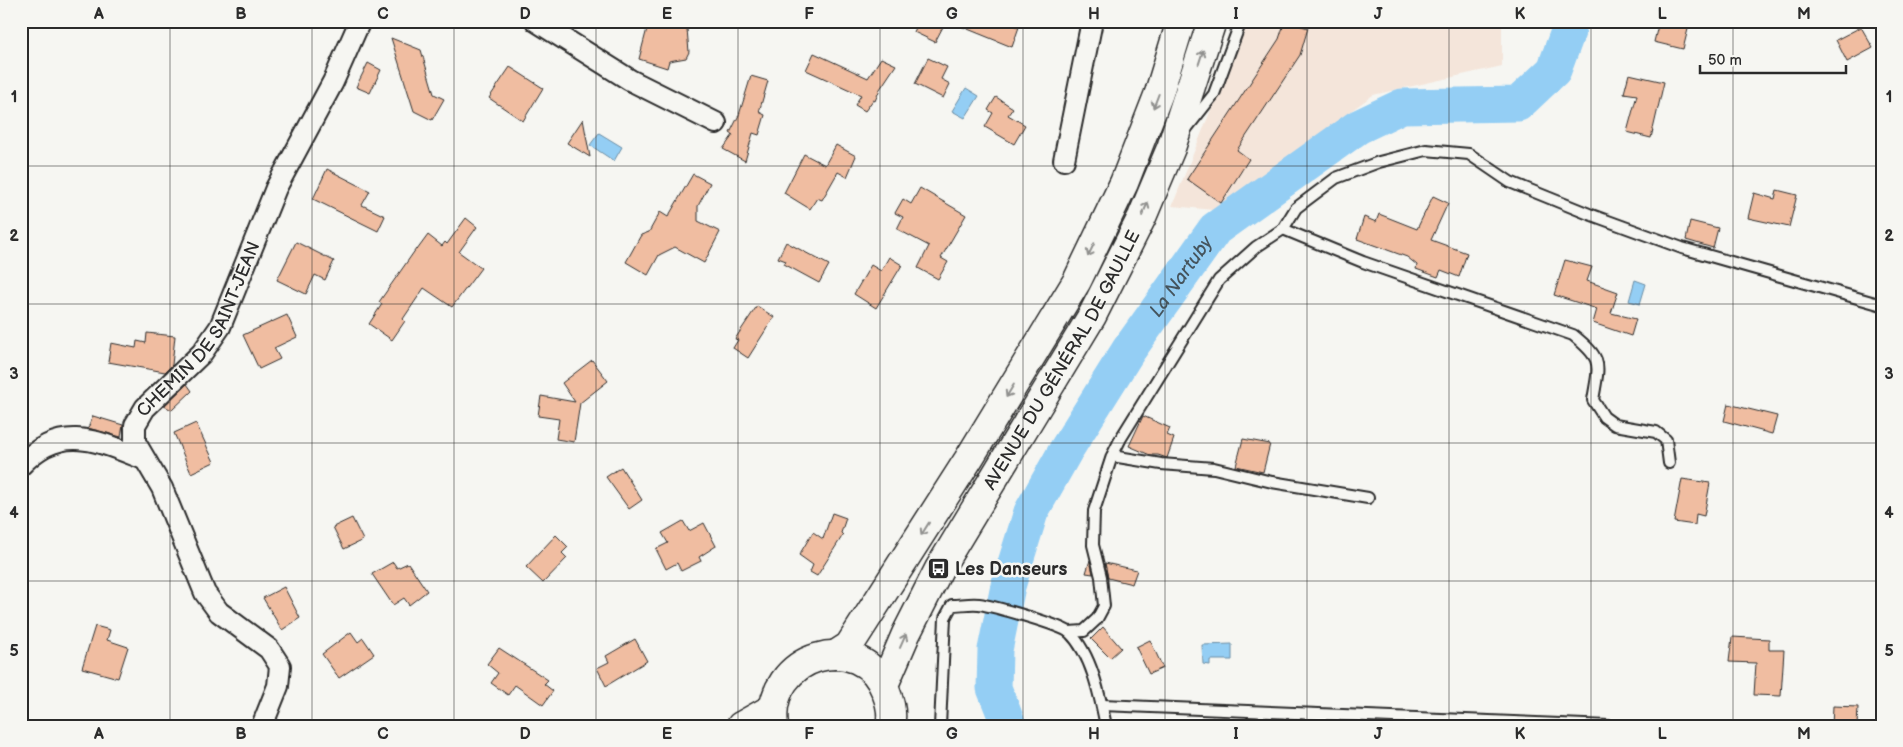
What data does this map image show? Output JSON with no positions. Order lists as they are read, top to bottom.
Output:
{
  "streets": {
    "main road": ["AVENUE DU GÉNÉRAL DE GAULLE"],
    "street": ["CHEMIN DE SAINT-JEAN"]
  },
  "water": ["La Nartuby"],
  "places": {
    "bus stop": ["Les Danseurs"]
  },
  "scale_bar": "50 m",
  "grid": {
    "columns": [
      "A",
      "B",
      "C",
      "D",
      "E",
      "F",
      "G",
      "H",
      "I",
      "J",
      "K",
      "L",
      "M"
    ],
    "rows": [
      "1",
      "2",
      "3",
      "4",
      "5"
    ]
  }
}
